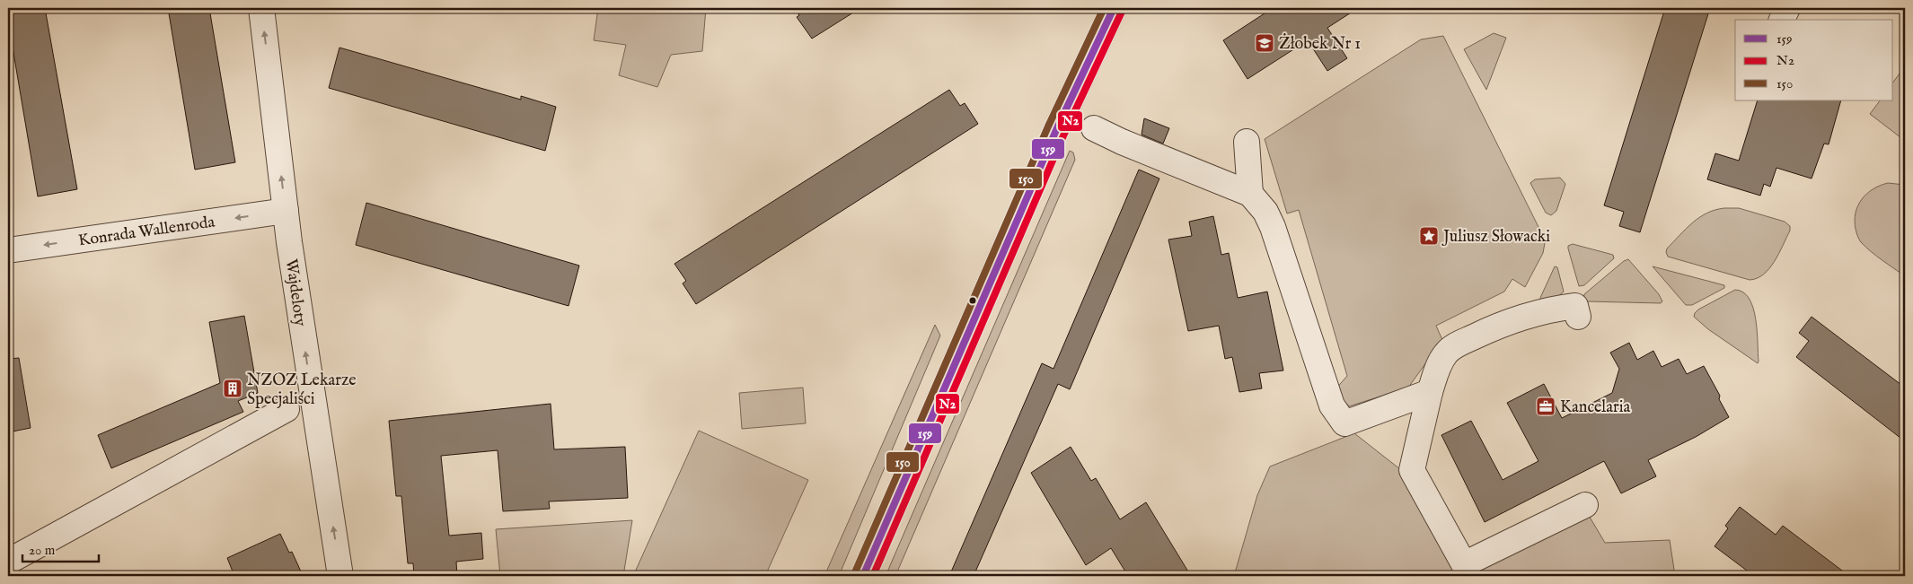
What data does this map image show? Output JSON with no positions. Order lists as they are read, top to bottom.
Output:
{
  "streets": {
    "street": ["Konrada Wallenroda", "Wajdeloty"]
  },
  "crossings": [
    ["Konrada Wallenroda", "Wajdeloty"]
  ],
  "one_way": ["Konrada Wallenroda", "Wajdeloty"],
  "places": {
    "school or university": ["Żłobek Nr 1"],
    "place": ["Juliusz Słowacki"],
    "building": ["NZOZ Lekarze Specjaliści"],
    "office": ["Kancelaria"]
  },
  "lines": ["transit line 159", "transit line 150", "transit line N2"],
  "legend": ["159", "N2", "150"],
  "scale_bar": "20 m"
}
